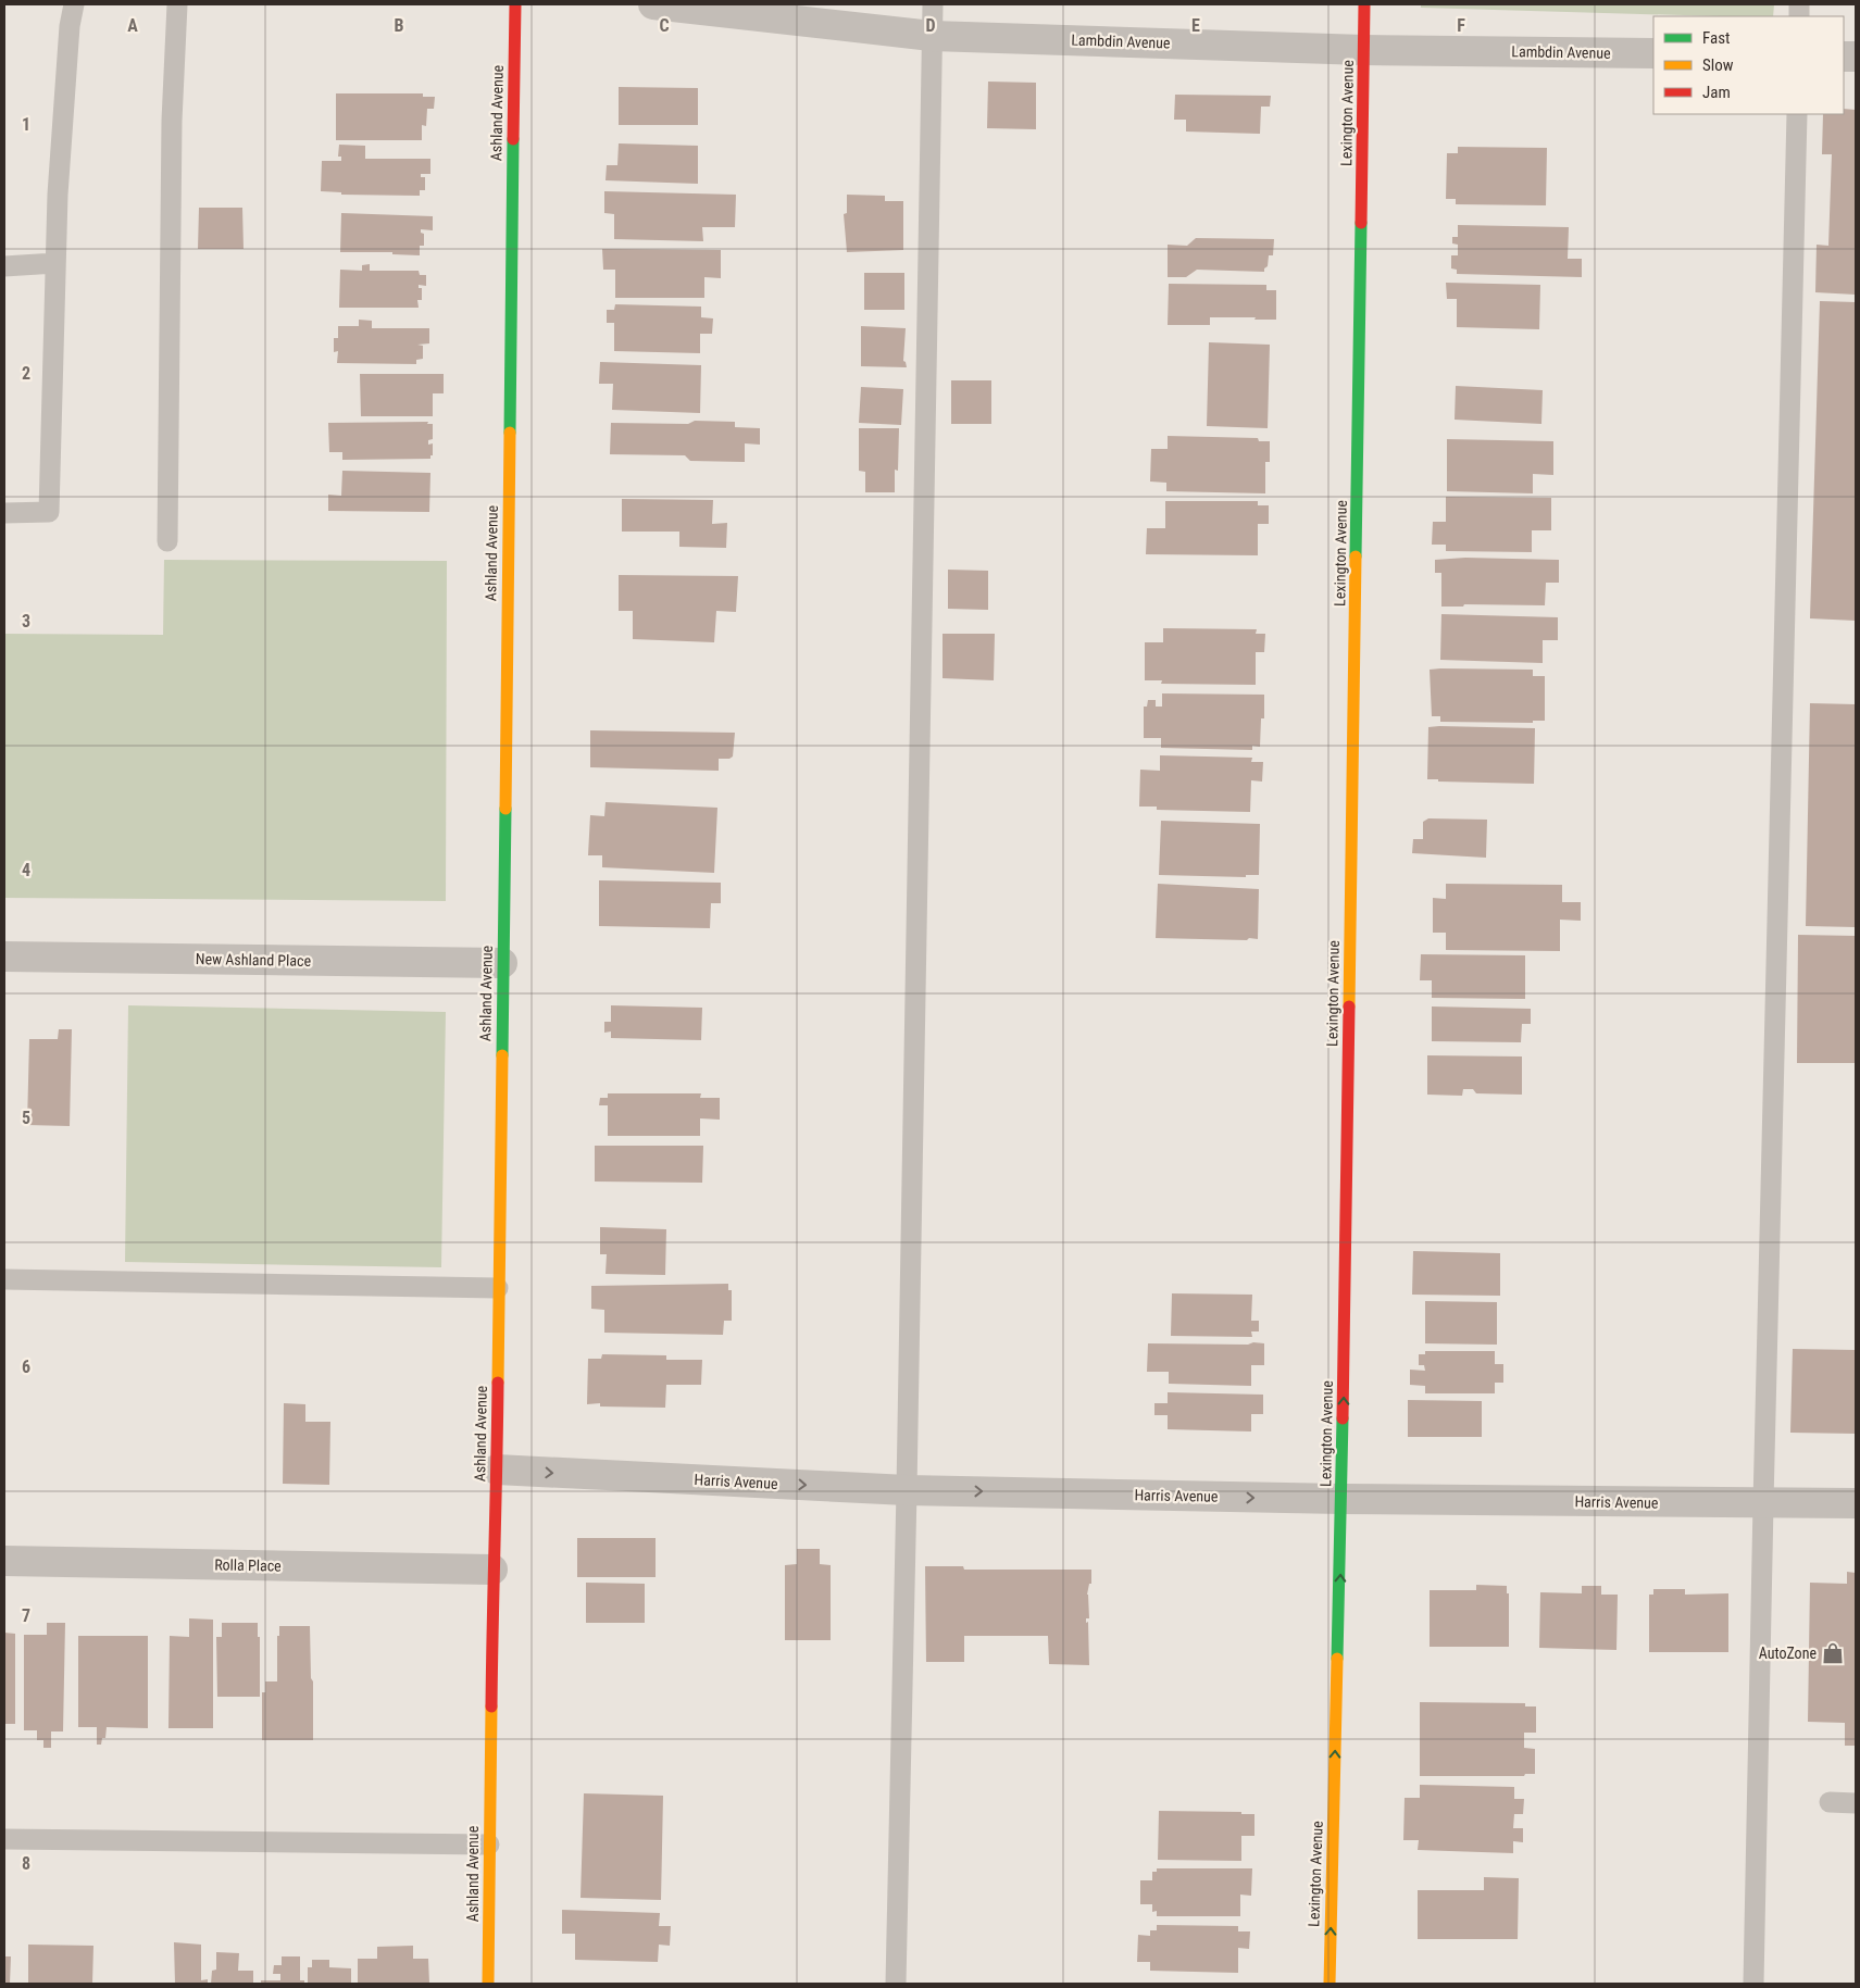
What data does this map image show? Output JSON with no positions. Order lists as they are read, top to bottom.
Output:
{
  "streets": {
    "street": [
      "Lambdin Avenue",
      "Ashland Avenue",
      "Lexington Avenue",
      "New Ashland Place",
      "Harris Avenue",
      "Rolla Place"
    ]
  },
  "crossings": [
    ["Lambdin Avenue", "Lexington Avenue"],
    ["Ashland Avenue", "New Ashland Place"],
    ["Ashland Avenue", "Harris Avenue"],
    ["Ashland Avenue", "Rolla Place"],
    ["Lexington Avenue", "Harris Avenue"]
  ],
  "one_way": ["Lexington Avenue", "Harris Avenue"],
  "places": {
    "shop": ["AutoZone"]
  },
  "legend": ["Fast", "Slow", "Jam"],
  "grid": {
    "columns": [
      "A",
      "B",
      "C",
      "D",
      "E",
      "F"
    ],
    "rows": [
      "1",
      "2",
      "3",
      "4",
      "5",
      "6",
      "7",
      "8"
    ]
  }
}
